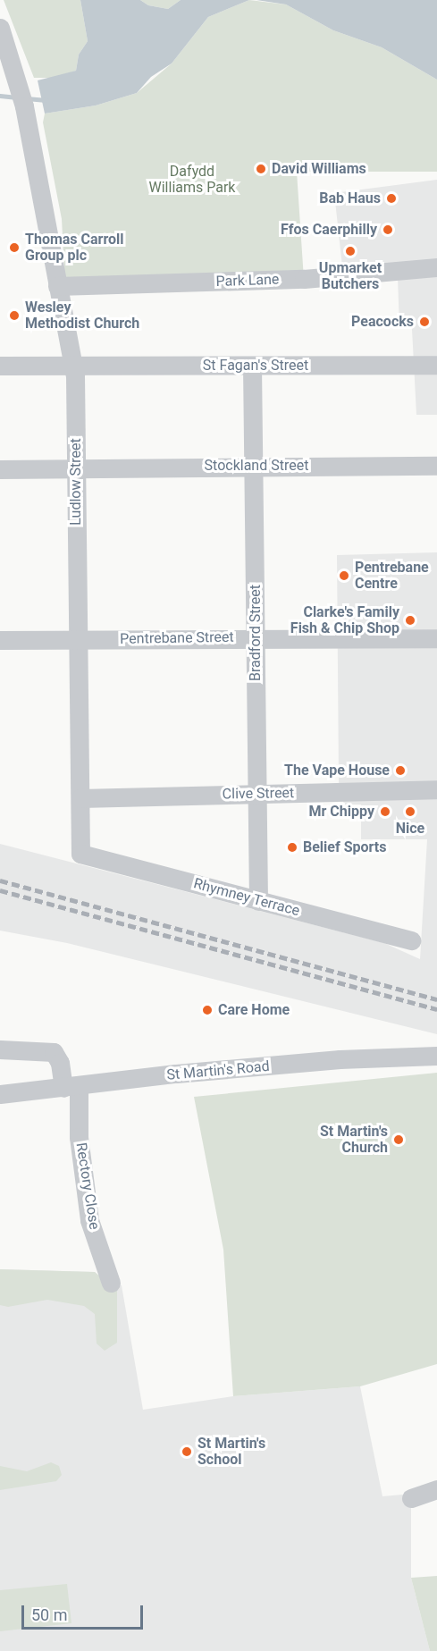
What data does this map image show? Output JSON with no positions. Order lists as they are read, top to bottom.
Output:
{
  "streets": {
    "street": [
      "Park Lane",
      "St Fagan's Street",
      "Stockland Street",
      "Ludlow Street",
      "Bradford Street",
      "Pentrebane Street",
      "Clive Street",
      "Rhymney Terrace",
      "St Martin's Road",
      "Rectory Close"
    ]
  },
  "crossings": [
    ["Park Lane", "Ludlow Street"],
    ["St Fagan's Street", "Ludlow Street"],
    ["St Fagan's Street", "Bradford Street"],
    ["Stockland Street", "Ludlow Street"],
    ["Stockland Street", "Bradford Street"],
    ["Ludlow Street", "Pentrebane Street"],
    ["Ludlow Street", "Clive Street"],
    ["Ludlow Street", "Rhymney Terrace"],
    ["Bradford Street", "Pentrebane Street"],
    ["Bradford Street", "Clive Street"],
    ["Bradford Street", "Rhymney Terrace"],
    ["St Martin's Road", "Rectory Close"]
  ],
  "parks": ["Dafydd Williams Park"],
  "places": [
    "David Williams",
    "Bab Haus",
    "Ffos Caerphilly",
    "Thomas Carroll Group plc",
    "Upmarket Butchers",
    "Wesley Methodist Church",
    "Peacocks",
    "Pentrebane Centre",
    "Clarke's Family Fish & Chip Shop",
    "The Vape House",
    "Mr Chippy",
    "Nice",
    "Belief Sports",
    "Care Home",
    "St Martin's Church",
    "St Martin's School"
  ],
  "scale_bar": "50 m"
}
